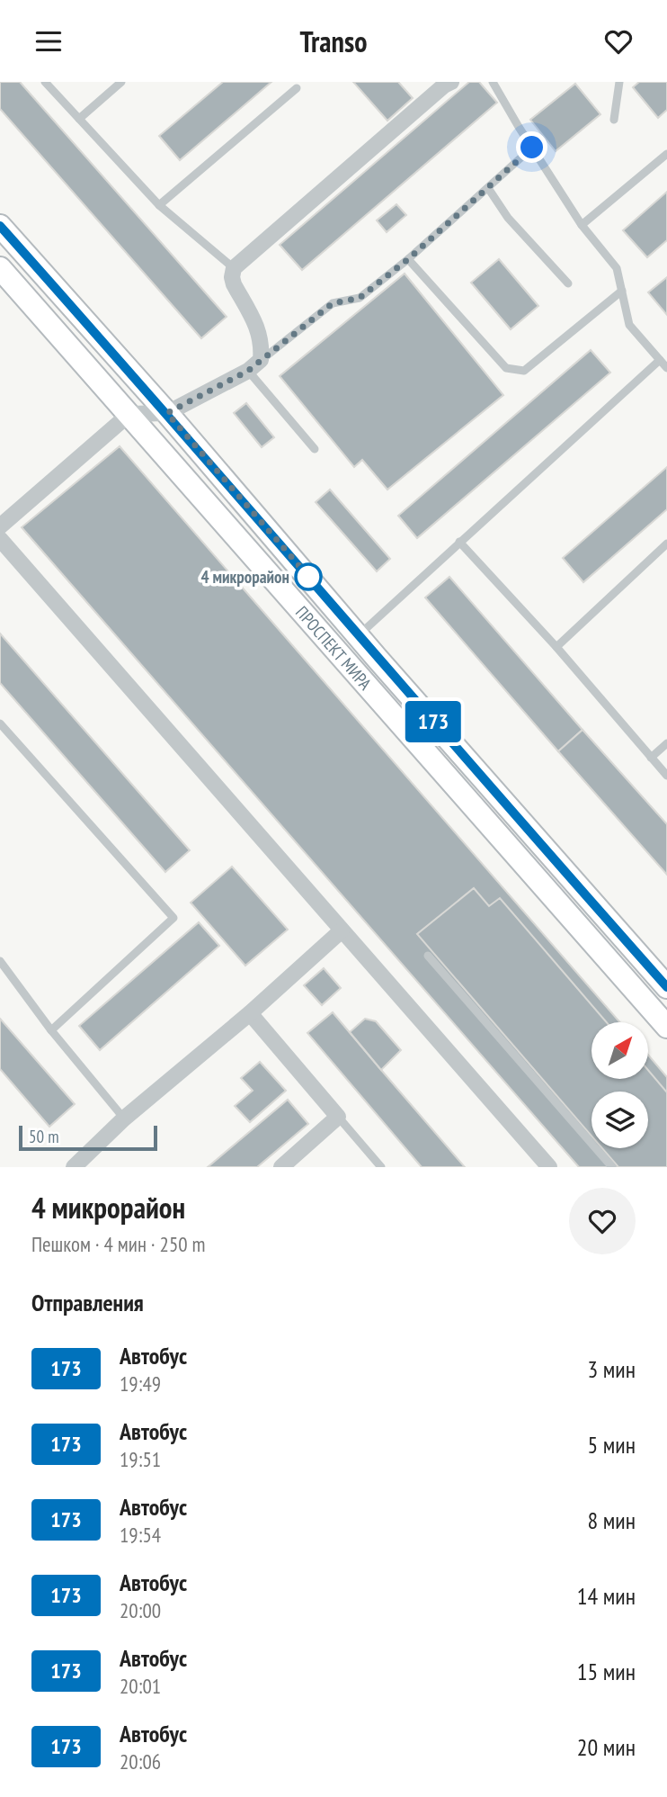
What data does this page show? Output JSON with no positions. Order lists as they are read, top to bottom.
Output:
{
  "streets": {
    "main road": ["ПРОСПЕКТ МИРА"]
  },
  "places": ["4 микрорайон"],
  "lines": ["bus line 173"],
  "scale_bar": "50 m",
  "north": "top right",
  "page": {
    "header": "Transo",
    "on_map": "173",
    "scale": "50 m",
    "heading": [
      ["4 микрорайон", "Пешком · 4 мин · 250 m"],
      "Отправления"
    ],
    "list": [
      {
        "mark": "173",
        "name": "Автобус",
        "note": "19:49",
        "value": "3 мин"
      },
      {
        "mark": "173",
        "name": "Автобус",
        "note": "19:51",
        "value": "5 мин"
      },
      {
        "mark": "173",
        "name": "Автобус",
        "note": "19:54",
        "value": "8 мин"
      },
      {
        "mark": "173",
        "name": "Автобус",
        "note": "20:00",
        "value": "14 мин"
      },
      {
        "mark": "173",
        "name": "Автобус",
        "note": "20:01",
        "value": "15 мин"
      },
      {
        "mark": "173",
        "name": "Автобус",
        "note": "20:06",
        "value": "20 мин"
      }
    ]
  }
}
